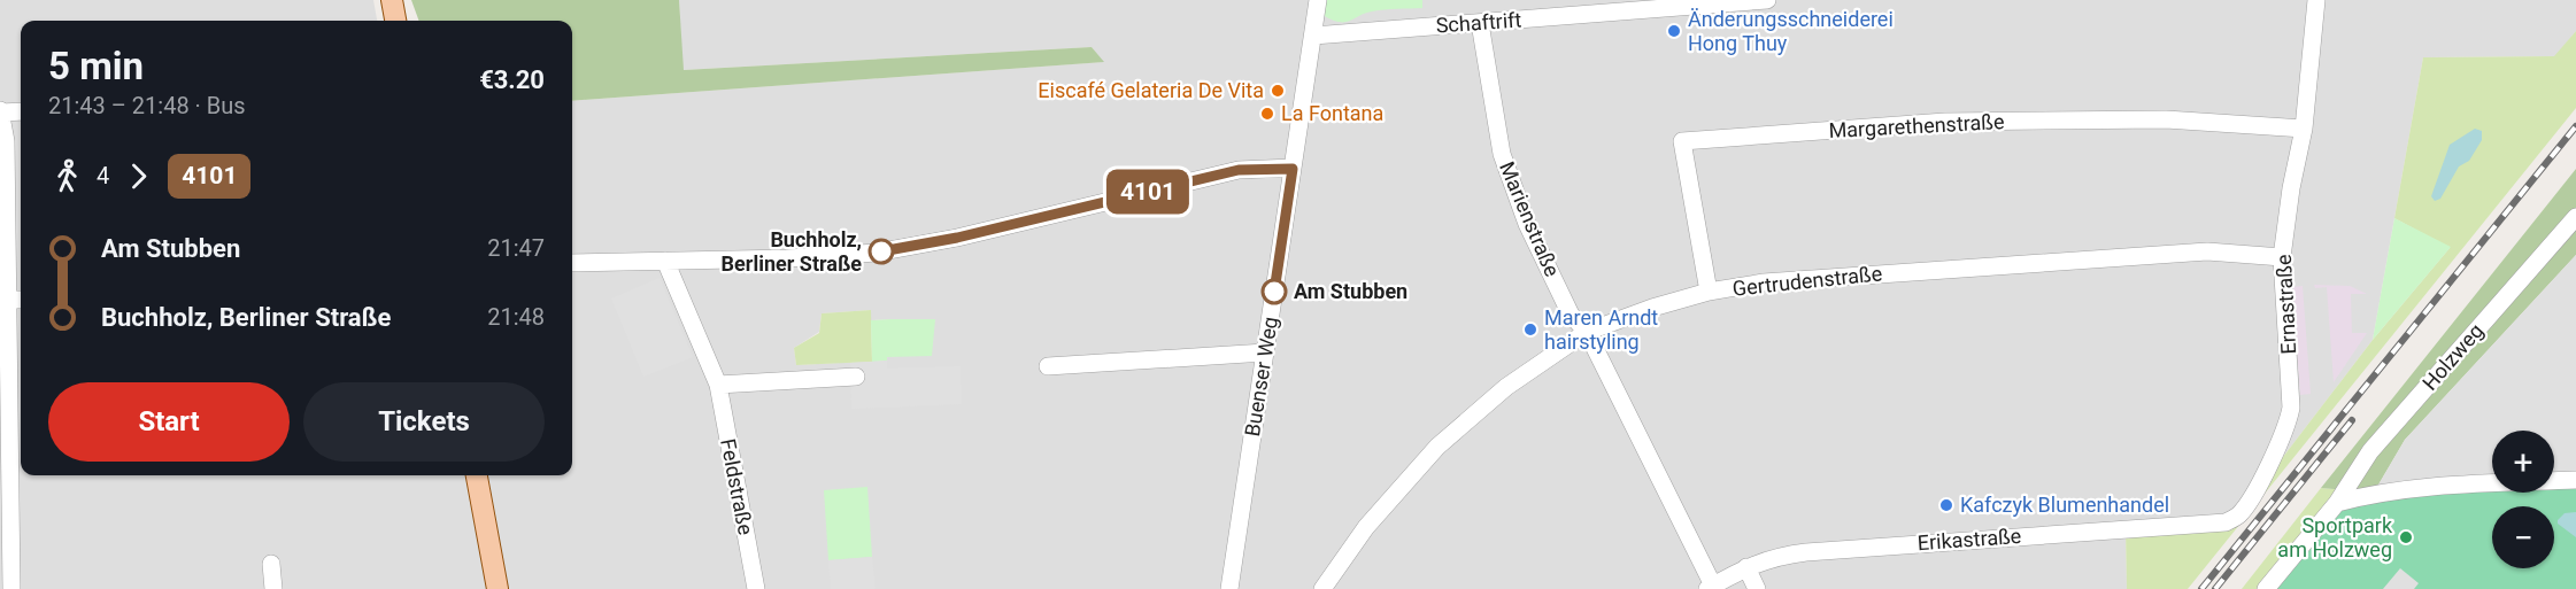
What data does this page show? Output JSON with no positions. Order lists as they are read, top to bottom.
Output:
{
  "streets": {
    "street": [
      "Schaftrift",
      "Margarethenstraße",
      "Marienstraße",
      "Gertrudenstraße",
      "Ernastraße",
      "Holzweg",
      "Buenser Weg",
      "Feldstraße",
      "Erikastraße"
    ]
  },
  "crossings": [
    ["Schaftrift", "Marienstraße"],
    ["Schaftrift", "Buenser Weg"],
    ["Margarethenstraße", "Gertrudenstraße"],
    ["Margarethenstraße", "Ernastraße"],
    ["Marienstraße", "Gertrudenstraße"],
    ["Marienstraße", "Erikastraße"],
    ["Gertrudenstraße", "Ernastraße"],
    ["Ernastraße", "Erikastraße"]
  ],
  "places": [
    "Änderungsschneiderei Hong Thuy",
    "Eiscafé Gelateria De Vita",
    "La Fontana",
    "Buchholz, Berliner Straße",
    "Am Stubben",
    "Maren Arndt hairstyling",
    "Kafczyk Blumenhandel",
    "Sportpark am Holzweg"
  ],
  "lines": ["bus line 4101"],
  "page": {
    "on_map": "4101",
    "heading": ["5 min", "21:43 – 21:48 · Bus", "€3.20"],
    "legs": ["4", "4101"],
    "list": [
      {
        "name": "Am Stubben",
        "value": "21:47"
      },
      {
        "name": "Buchholz, Berliner Straße",
        "value": "21:48"
      }
    ],
    "buttons": ["Start", "Tickets"],
    "map_buttons": ["+", "−"]
  }
}
